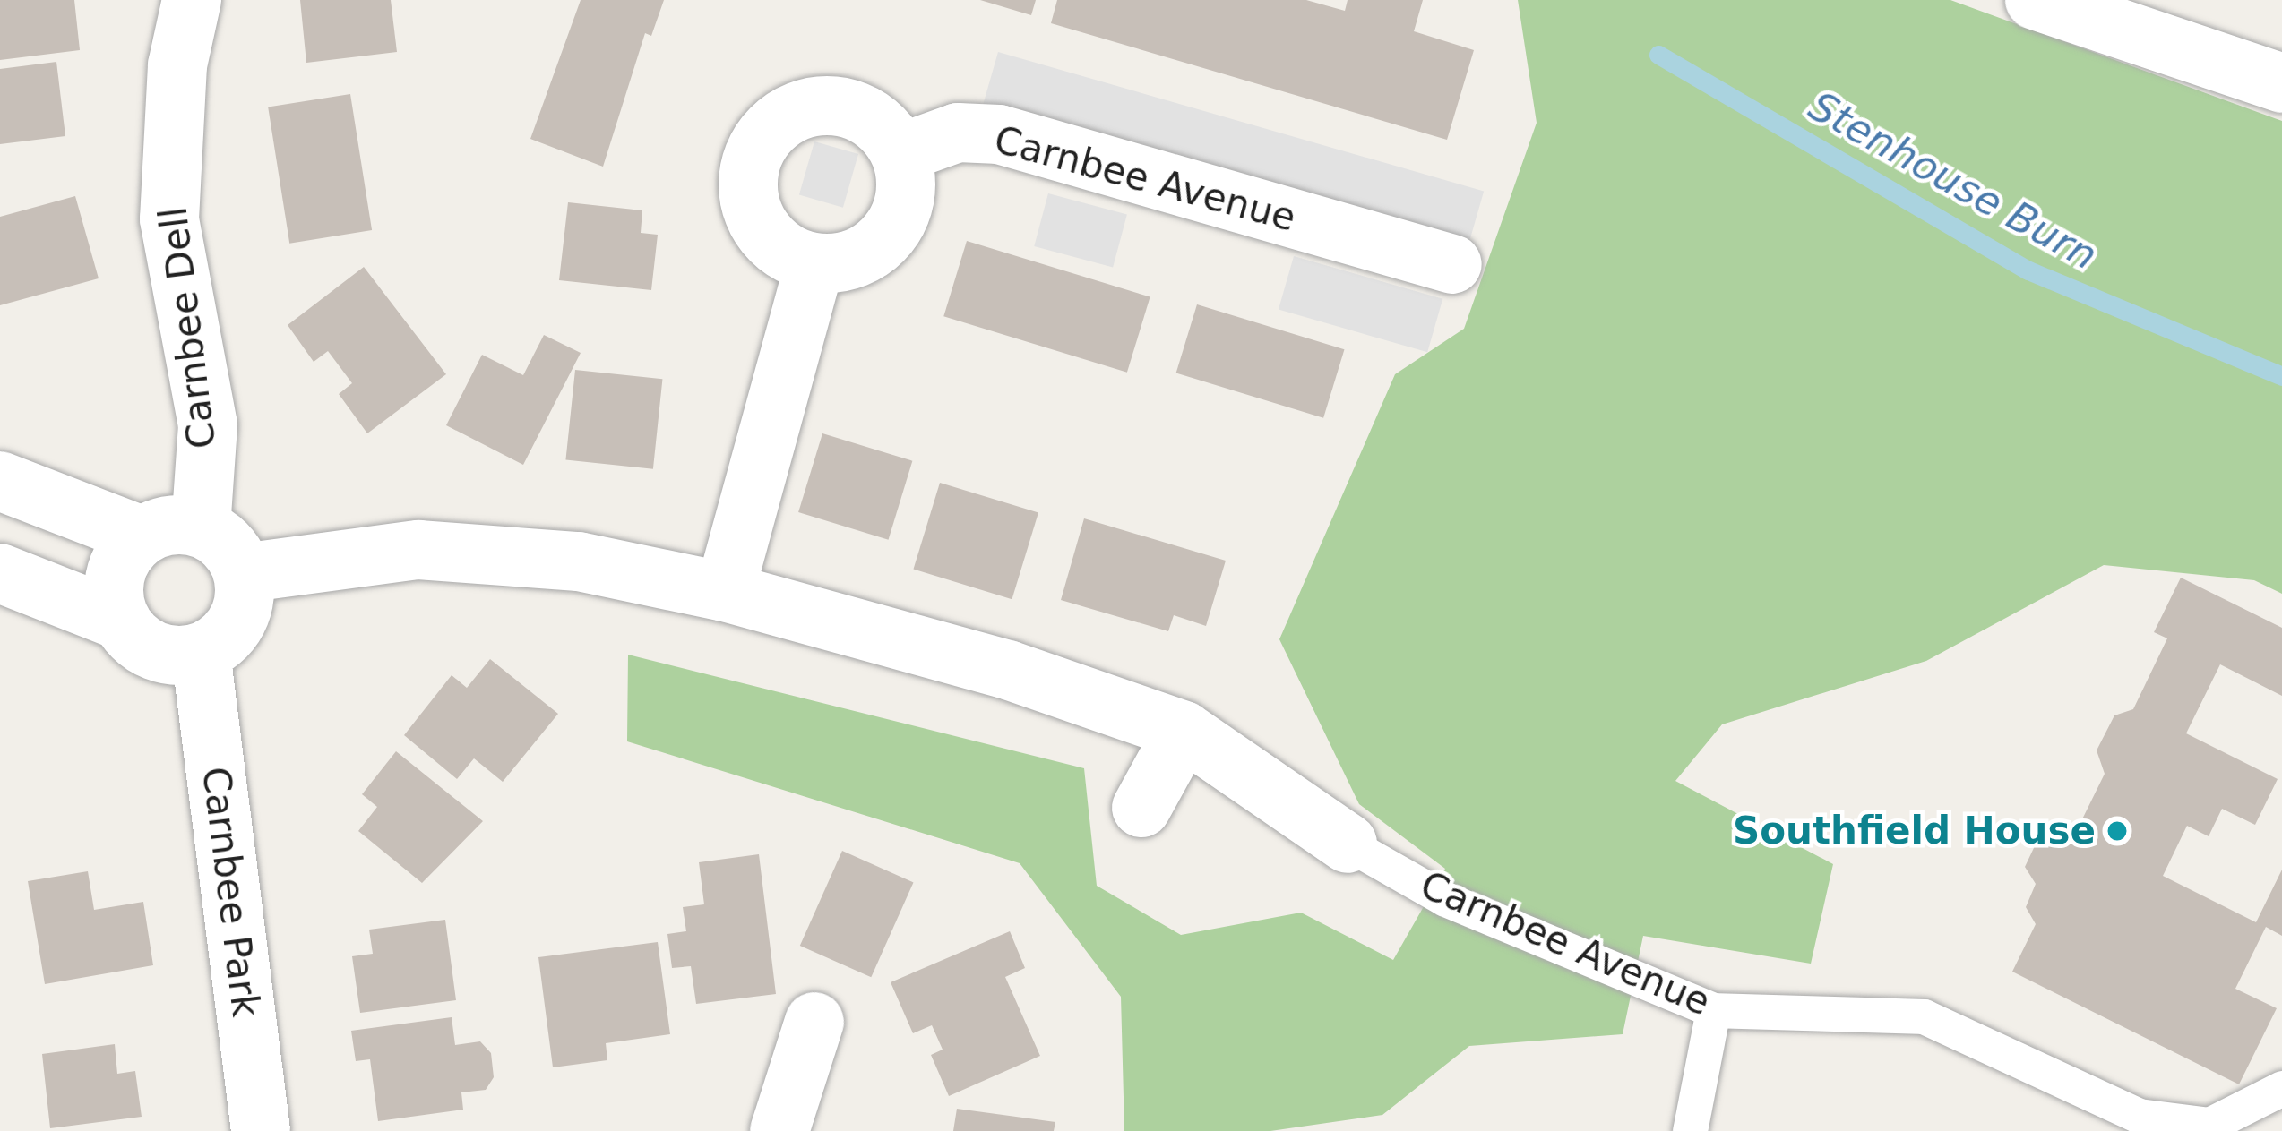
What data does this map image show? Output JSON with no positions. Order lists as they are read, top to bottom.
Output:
{
  "streets": {
    "street": ["Carnbee Avenue", "Carnbee Dell", "Carnbee Park"]
  },
  "crossings": [
    ["Carnbee Avenue", "Carnbee Dell"],
    ["Carnbee Avenue", "Carnbee Park"],
    ["Carnbee Dell", "Carnbee Park"]
  ],
  "water": ["Stenhouse Burn"],
  "places": ["Southfield House"]
}
